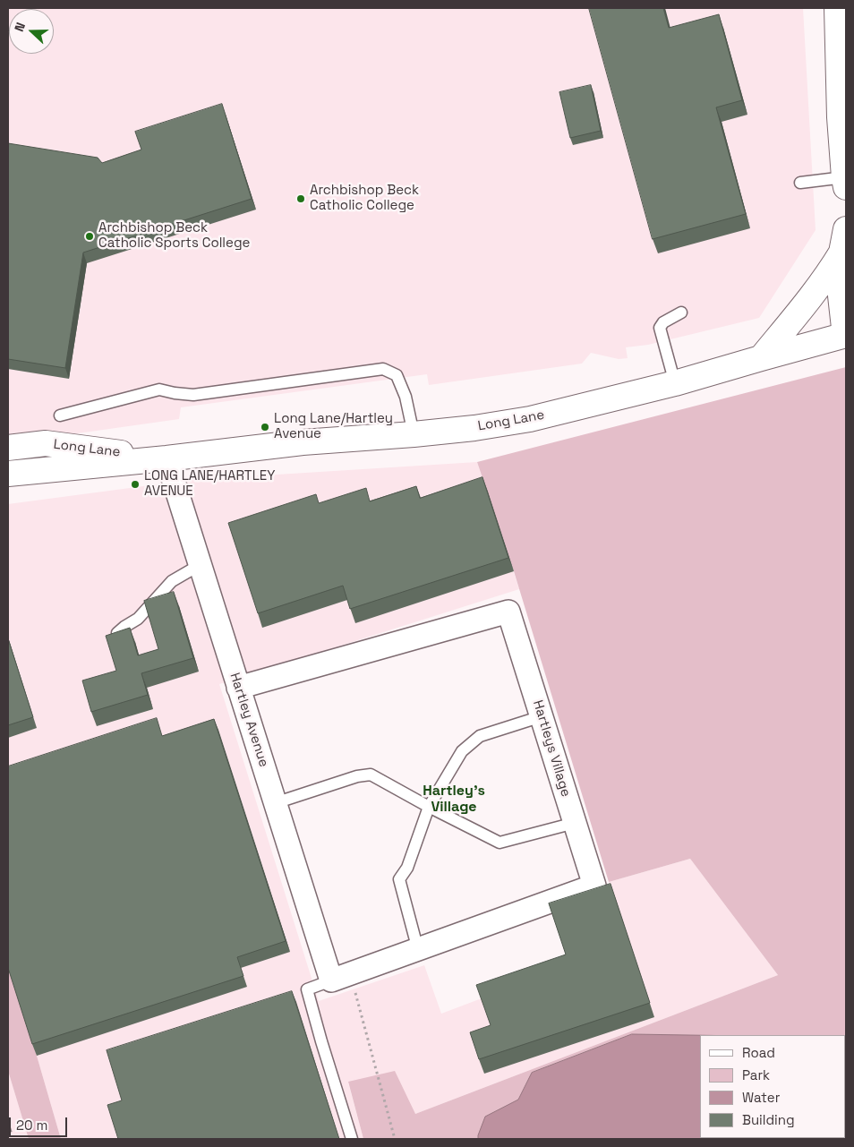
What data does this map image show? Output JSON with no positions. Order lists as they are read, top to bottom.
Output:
{
  "streets": {
    "main road": ["Long Lane"],
    "street": ["Hartley Avenue", "Hartleys Village"]
  },
  "crossings": [
    ["Long Lane", "Hartley Avenue"],
    ["Hartley Avenue", "Hartleys Village"]
  ],
  "districts": ["Hartley's Village"],
  "places": [
    "Archbishop Beck Catholic College",
    "Archbishop Beck Catholic Sports College",
    "Long Lane/Hartley Avenue",
    "LONG LANE/HARTLEY AVENUE"
  ],
  "legend": [
    "Road",
    "Park",
    "Water",
    "Building"
  ],
  "scale_bar": "20 m",
  "north": "left"
}
